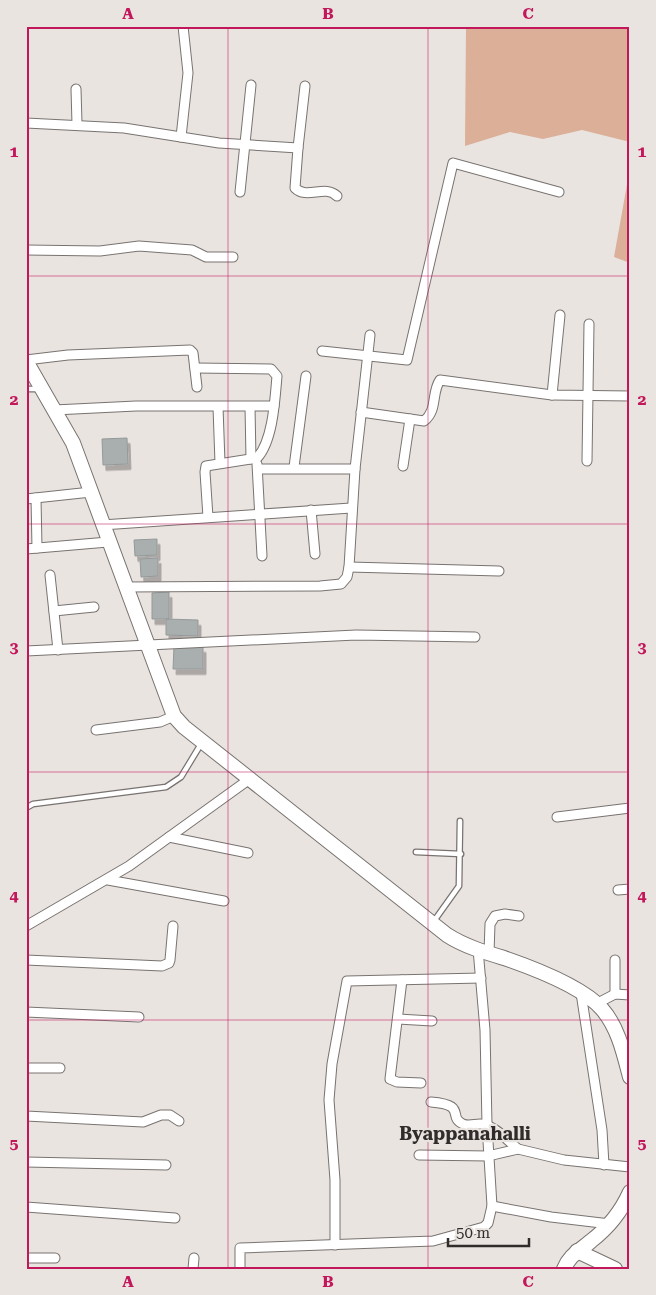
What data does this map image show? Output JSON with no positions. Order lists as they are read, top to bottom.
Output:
{
  "districts": ["Byappanahalli"],
  "scale_bar": "50 m",
  "grid": {
    "columns": ["A", "B", "C"],
    "rows": [
      "1",
      "2",
      "3",
      "4",
      "5"
    ]
  }
}
